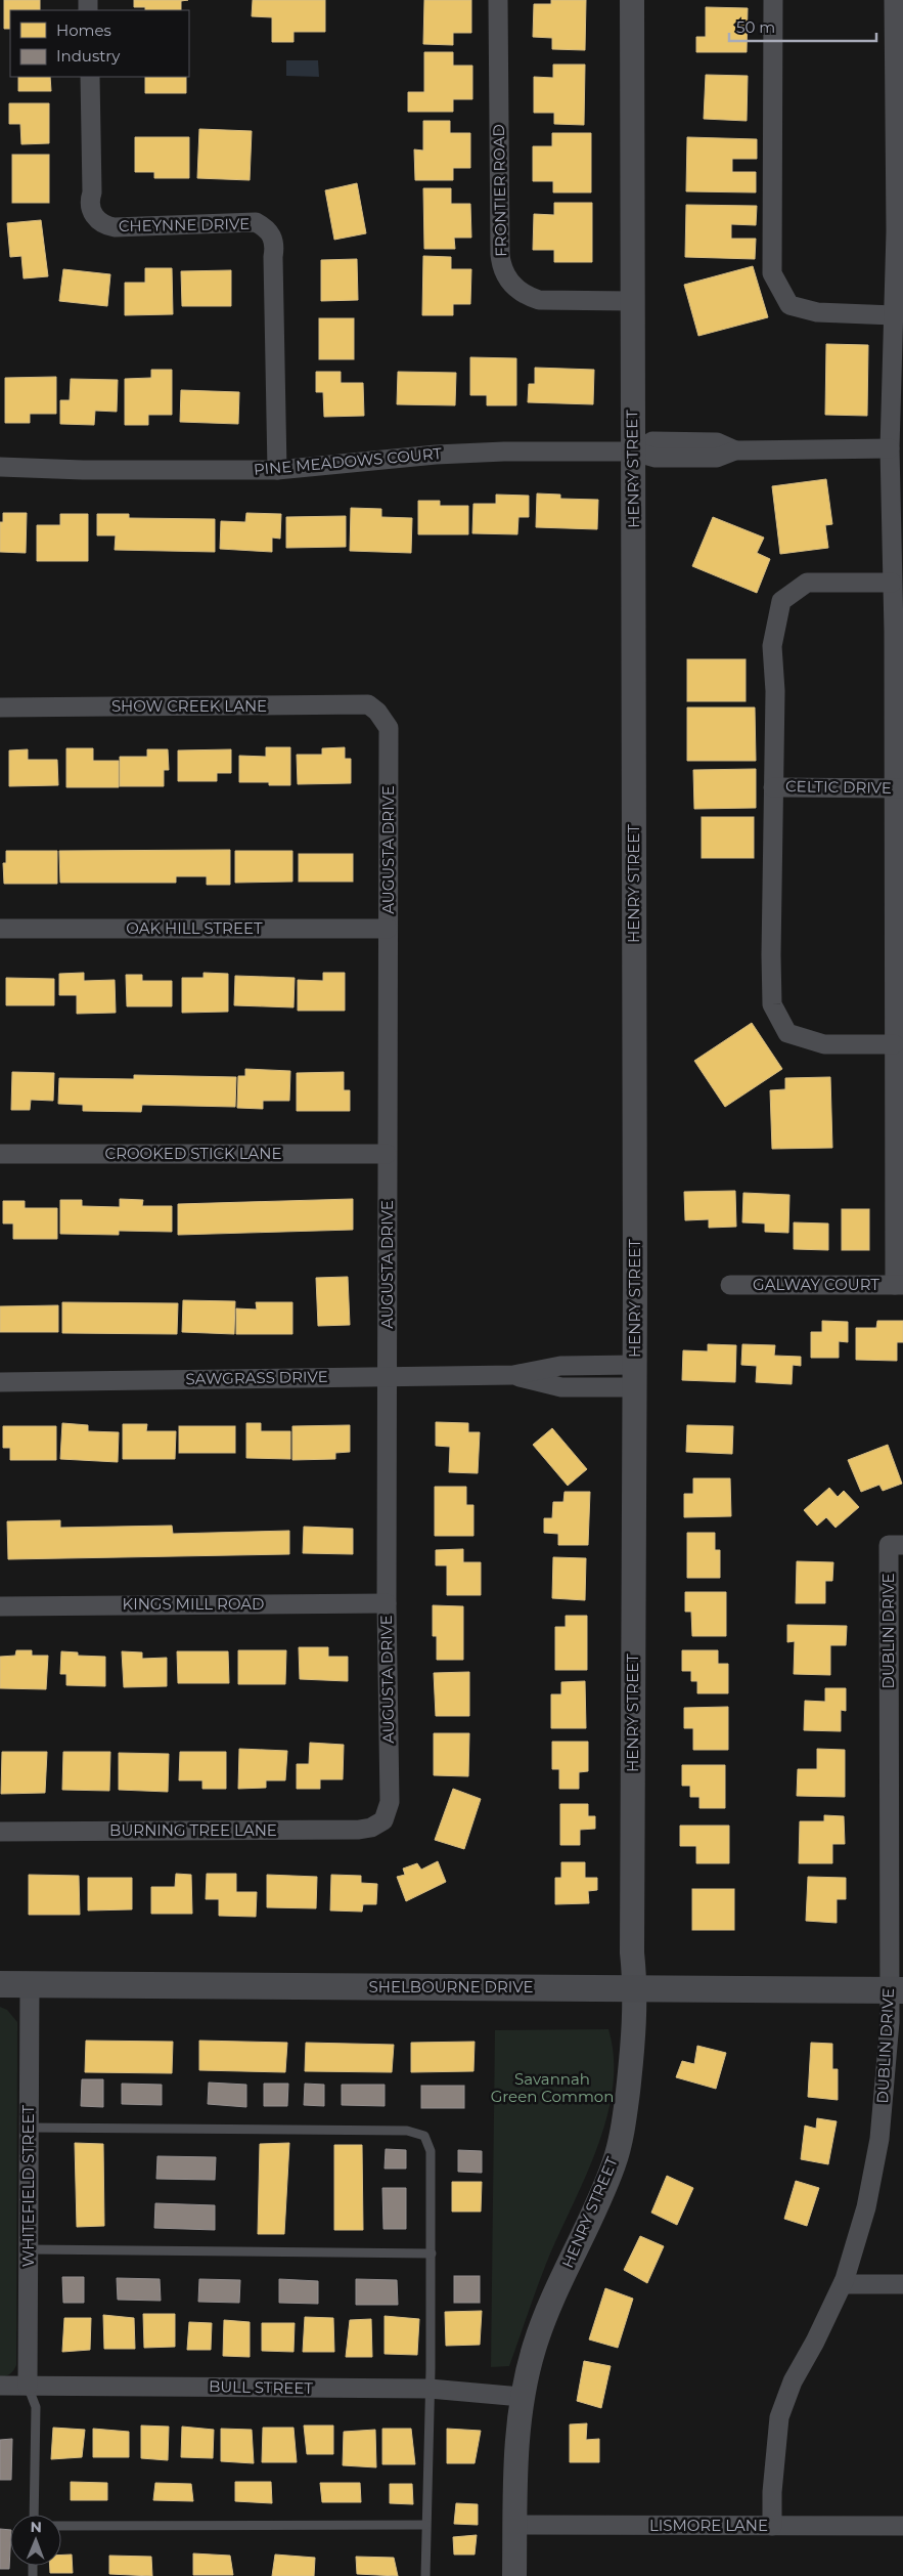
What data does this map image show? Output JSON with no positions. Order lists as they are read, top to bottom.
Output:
{
  "streets": {
    "main road": ["SHELBOURNE DRIVE"],
    "street": [
      "FRONTIER ROAD",
      "CHEYNNE DRIVE",
      "PINE MEADOWS COURT",
      "HENRY STREET",
      "SHOW CREEK LANE",
      "CELTIC DRIVE",
      "AUGUSTA DRIVE",
      "OAK HILL STREET",
      "CROOKED STICK LANE",
      "GALWAY COURT",
      "SAWGRASS DRIVE",
      "KINGS MILL ROAD",
      "DUBLIN DRIVE",
      "BURNING TREE LANE",
      "WHITEFIELD STREET",
      "BULL STREET",
      "LISMORE LANE"
    ]
  },
  "crossings": [
    ["FRONTIER ROAD", "HENRY STREET"],
    ["CHEYNNE DRIVE", "PINE MEADOWS COURT"],
    ["PINE MEADOWS COURT", "HENRY STREET"],
    ["HENRY STREET", "SAWGRASS DRIVE"],
    ["HENRY STREET", "SHELBOURNE DRIVE"],
    ["HENRY STREET", "BULL STREET"],
    ["HENRY STREET", "LISMORE LANE"],
    ["SHOW CREEK LANE", "AUGUSTA DRIVE"],
    ["AUGUSTA DRIVE", "OAK HILL STREET"],
    ["AUGUSTA DRIVE", "CROOKED STICK LANE"],
    ["AUGUSTA DRIVE", "SAWGRASS DRIVE"],
    ["AUGUSTA DRIVE", "KINGS MILL ROAD"],
    ["AUGUSTA DRIVE", "BURNING TREE LANE"],
    ["DUBLIN DRIVE", "SHELBOURNE DRIVE"],
    ["DUBLIN DRIVE", "LISMORE LANE"],
    ["SHELBOURNE DRIVE", "WHITEFIELD STREET"],
    ["WHITEFIELD STREET", "BULL STREET"]
  ],
  "parks": ["Savannah Green Common"],
  "legend": ["Homes", "Industry"],
  "scale_bar": "50 m",
  "north": "top"
}
